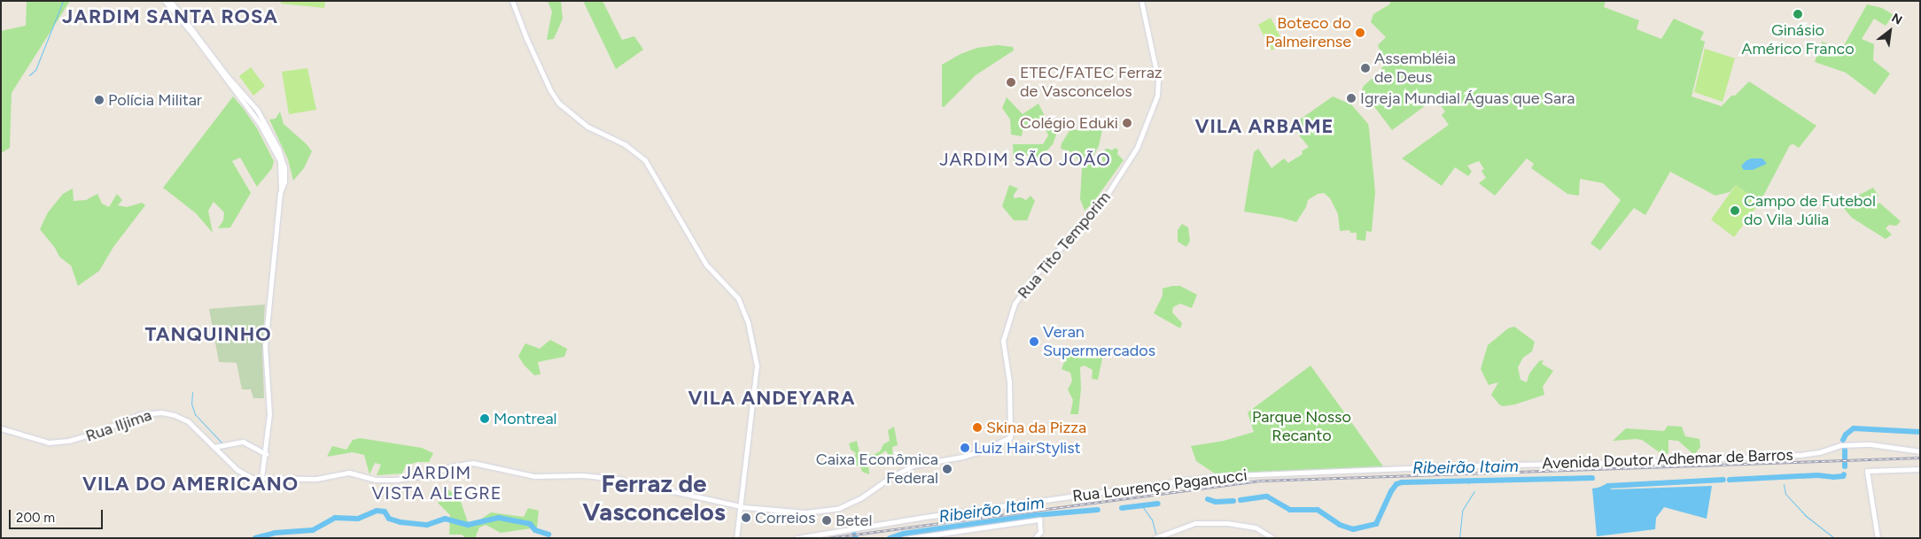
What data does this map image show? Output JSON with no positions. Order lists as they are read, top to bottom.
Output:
{
  "streets": {
    "main road": [
      "Rua Tito Temporim",
      "Rua Iljima",
      "Avenida Doutor Adhemar de Barros",
      "Rua Lourenço Paganucci"
    ]
  },
  "crossings": [
    ["Rua Tito Temporim", "Rua Iljima"],
    ["Avenida Doutor Adhemar de Barros", "Rua Lourenço Paganucci"]
  ],
  "districts": [
    "JARDIM SANTA ROSA",
    "VILA ARBAME",
    "JARDIM SÃO JOÃO",
    "TANQUINHO",
    "VILA ANDEYARA",
    "JARDIM VISTA ALEGRE",
    "Ferraz de Vasconcelos",
    "VILA DO AMERICANO"
  ],
  "water": ["Ribeirão Itaim"],
  "parks": ["Parque Nosso Recanto"],
  "places": [
    "Ginásio Américo Franco",
    "Boteco do Palmeirense",
    "Assembléia de Deus",
    "ETEC/FATEC Ferraz de Vasconcelos",
    "Igreja Mundial Águas que Sara",
    "Polícia Militar",
    "Colégio Eduki",
    "Campo de Futebol do Vila Júlia",
    "Veran Supermercados",
    "Montreal",
    "Skina da Pizza",
    "Luiz HairStylist",
    "Caixa Econômica Federal",
    "Correios",
    "Betel"
  ],
  "scale_bar": "200 m",
  "north": "top right"
}
